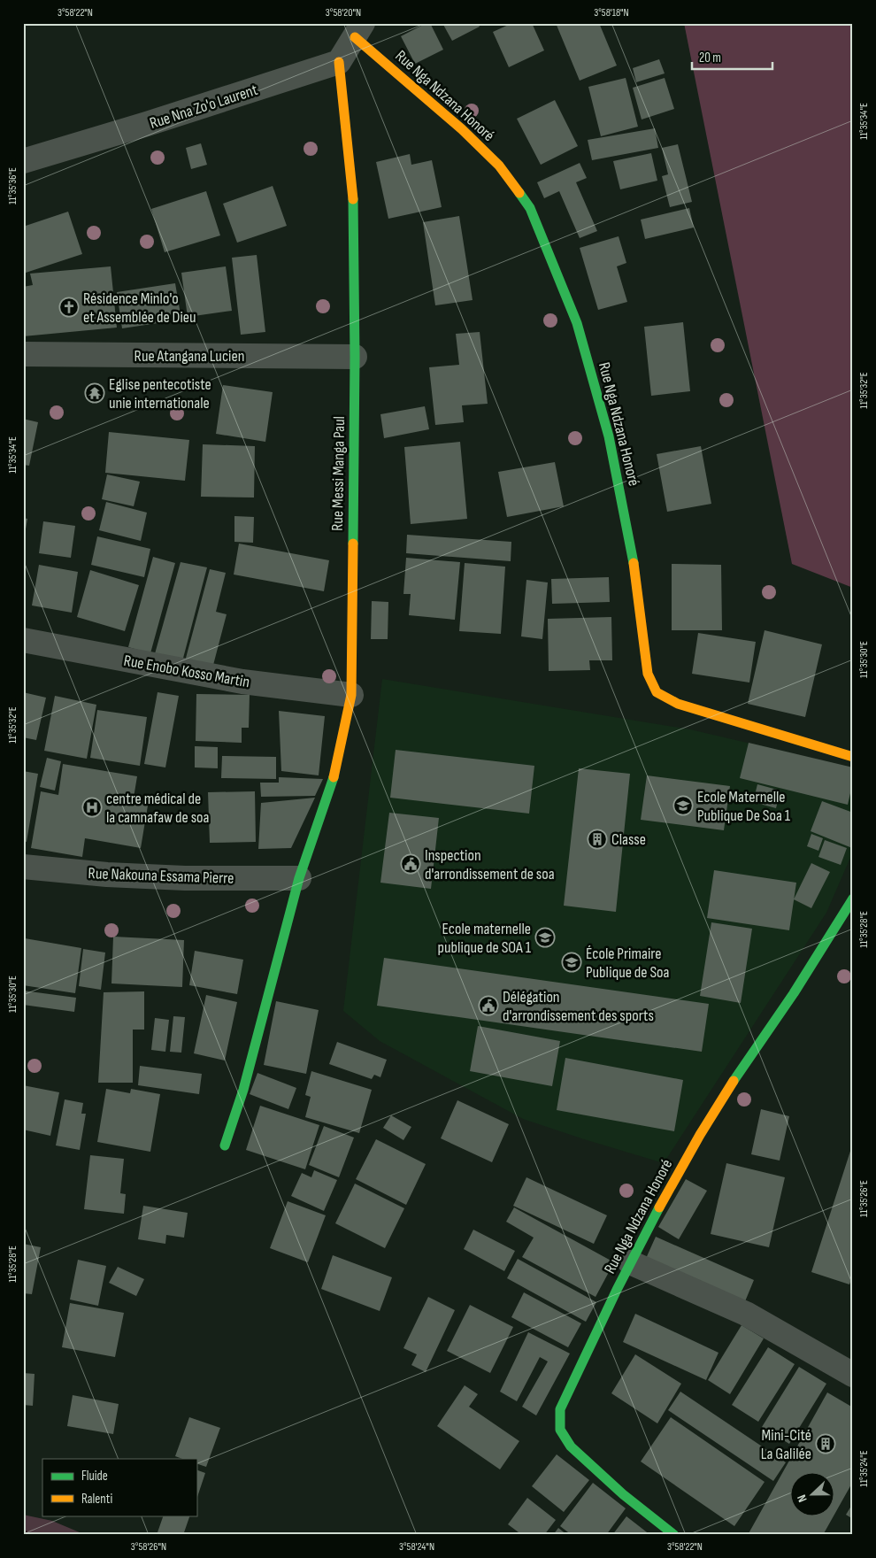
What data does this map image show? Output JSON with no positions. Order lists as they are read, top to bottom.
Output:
{
  "streets": {
    "street": [
      "Rue Nga Ndzana Honoré",
      "Rue Nna Zo'o Laurent",
      "Rue Atangana Lucien",
      "Rue Messi Manga Paul",
      "Rue Enobo Kosso Martin",
      "Rue Nakouna Essama Pierre"
    ]
  },
  "crossings": [
    ["Rue Nna Zo'o Laurent", "Rue Messi Manga Paul"],
    ["Rue Atangana Lucien", "Rue Messi Manga Paul"],
    ["Rue Messi Manga Paul", "Rue Enobo Kosso Martin"],
    ["Rue Messi Manga Paul", "Rue Nakouna Essama Pierre"]
  ],
  "places": {
    "church": ["Résidence Minlo'o et Assemblée de Dieu"],
    "temple": ["Eglise pentecotiste unie internationale"],
    "school or university": ["Ecole Maternelle Publique De Soa 1", "Ecole maternelle publique de SOA 1", "École Primaire Publique de Soa"],
    "hospital": ["centre médical de la camnafaw de soa"],
    "building": ["Classe", "Mini-Cité La Galilée"],
    "public building": ["Inspection d'arrondissement de soa", "Délégation d'arrondissement des sports"]
  },
  "legend": ["Fluide", "Ralenti"],
  "scale_bar": "20 m",
  "north": "left",
  "coordinates": [
    "3°58'22\"N",
    "3°58'20\"N",
    "3°58'18\"N",
    "11°35'34\"E",
    "11°35'36\"E",
    "11°35'32\"E",
    "11°35'30\"E",
    "11°35'28\"E",
    "11°35'26\"E",
    "11°35'24\"E",
    "3°58'26\"N",
    "3°58'24\"N"
  ]
}
